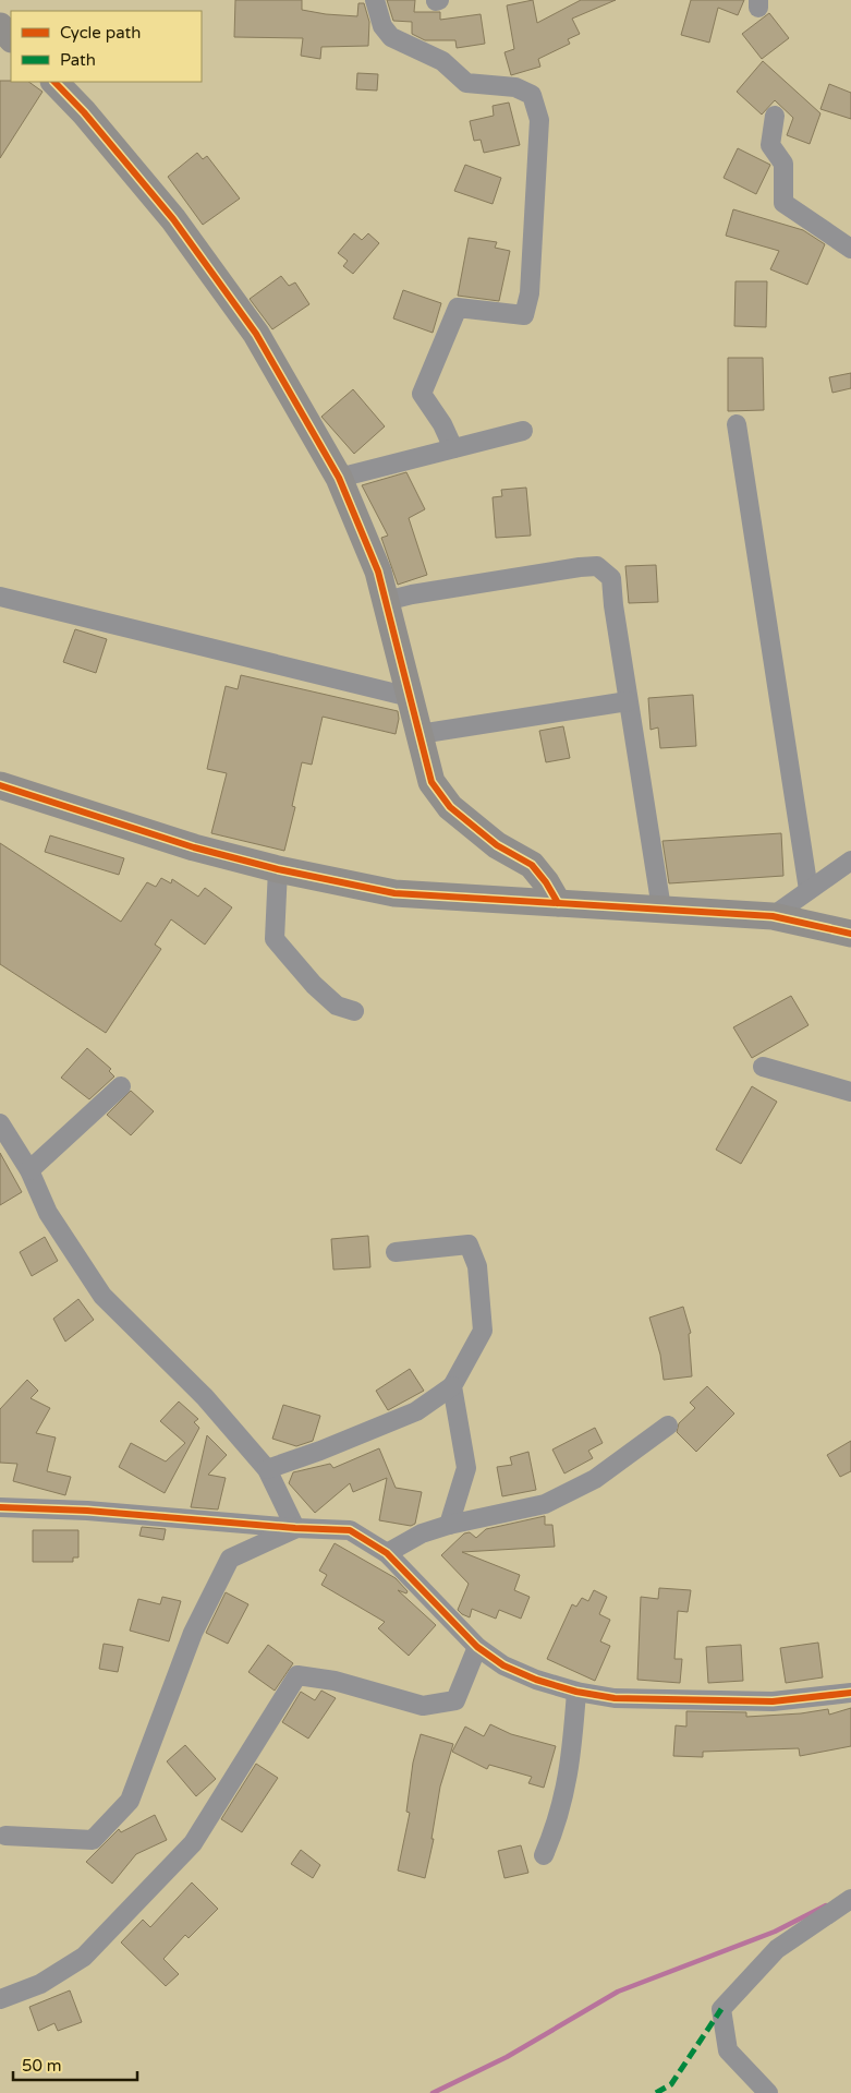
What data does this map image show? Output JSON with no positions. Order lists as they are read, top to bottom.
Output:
{
  "legend": ["Cycle path", "Path"],
  "scale_bar": "50 m"
}
